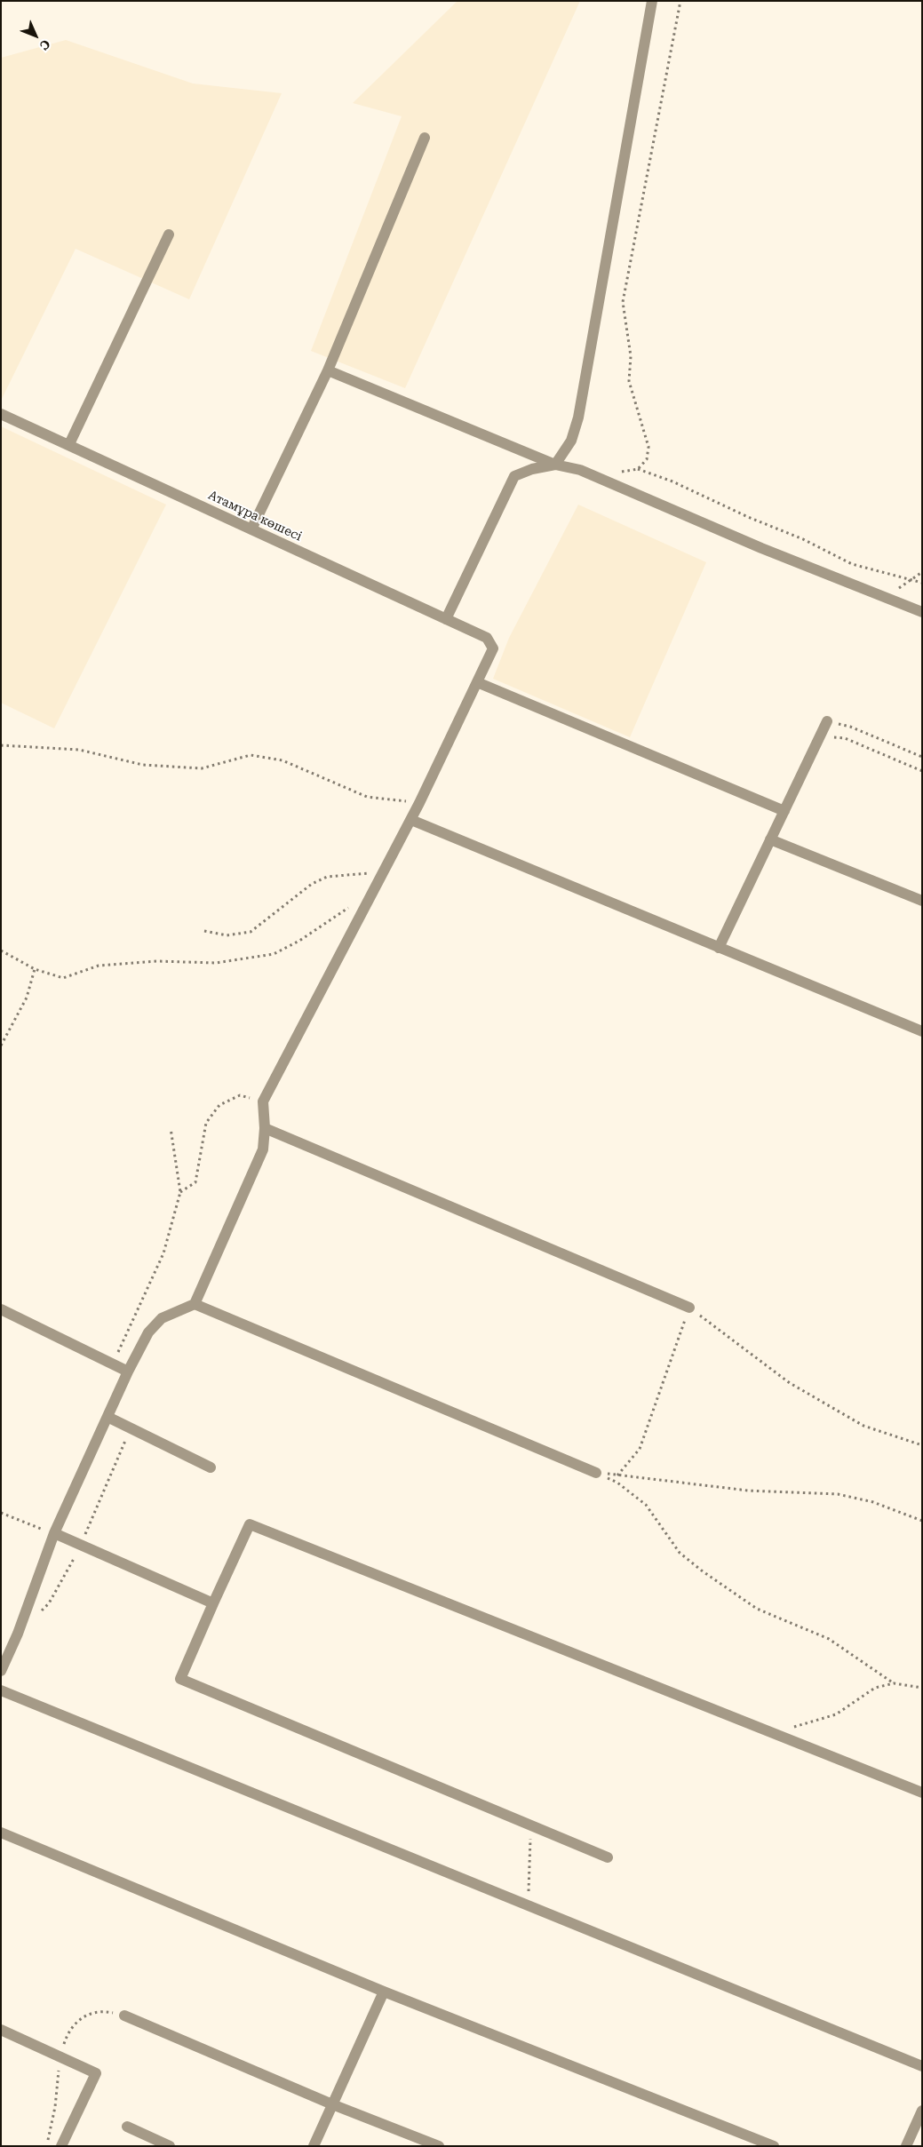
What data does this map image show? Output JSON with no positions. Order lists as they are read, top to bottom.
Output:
{
  "streets": {
    "street": ["Атамұра көшесі"]
  },
  "north": "bottom right"
}
